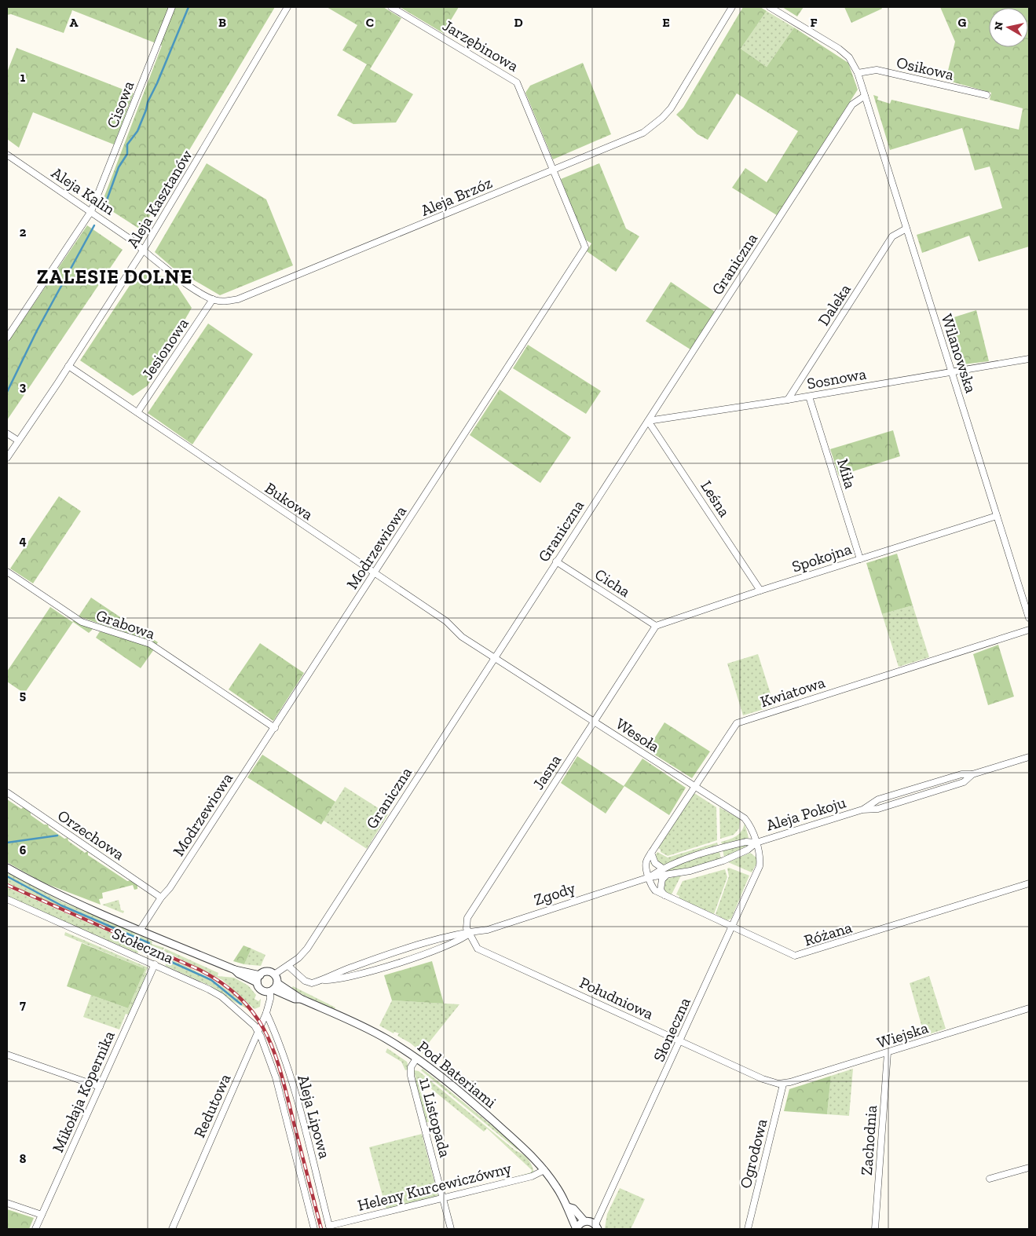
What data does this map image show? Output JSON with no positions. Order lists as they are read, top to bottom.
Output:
{
  "streets": {
    "street": [
      "Jarzębinowa",
      "Osikowa",
      "Cisowa",
      "Aleja Kalin",
      "Aleja Brzóz",
      "Aleja Kasztanów",
      "Graniczna",
      "Daleka",
      "Jesionowa",
      "Wilanowska",
      "Sosnowa",
      "Miła",
      "Leśna",
      "Bukowa",
      "Modrzewiowa",
      "Spokojna",
      "Cicha",
      "Grabowa",
      "Kwiatowa",
      "Wesoła",
      "Jasna",
      "Aleja Pokoju",
      "Orzechowa",
      "Zgody",
      "Różana",
      "Stołeczna",
      "Południowa",
      "Słoneczna",
      "Wiejska",
      "Pod Bateriami",
      "Mikołaja Kopernika",
      "Redutowa",
      "Aleja Lipowa",
      "11 Listopada",
      "Zachodnia",
      "Ogrodowa",
      "Heleny Kurcewiczówny"
    ]
  },
  "crossings": [
    ["Jarzębinowa", "Aleja Brzóz"],
    ["Jarzębinowa", "Modrzewiowa"],
    ["Osikowa", "Wilanowska"],
    ["Cisowa", "Aleja Kalin"],
    ["Aleja Kalin", "Aleja Brzóz"],
    ["Aleja Kalin", "Aleja Kasztanów"],
    ["Aleja Brzóz", "Aleja Kasztanów"],
    ["Aleja Brzóz", "Jesionowa"],
    ["Aleja Brzóz", "Modrzewiowa"],
    ["Aleja Kasztanów", "Bukowa"],
    ["Graniczna", "Wilanowska"],
    ["Graniczna", "Sosnowa"],
    ["Graniczna", "Leśna"],
    ["Graniczna", "Bukowa"],
    ["Graniczna", "Cicha"],
    ["Graniczna", "Wesoła"],
    ["Graniczna", "Zgody"],
    ["Graniczna", "Pod Bateriami"],
    ["Graniczna", "Redutowa"],
    ["Daleka", "Wilanowska"],
    ["Daleka", "Sosnowa"],
    ["Jesionowa", "Bukowa"],
    ["Wilanowska", "Sosnowa"],
    ["Wilanowska", "Spokojna"],
    ["Sosnowa", "Miła"],
    ["Sosnowa", "Leśna"],
    ["Miła", "Spokojna"],
    ["Leśna", "Spokojna"],
    ["Bukowa", "Modrzewiowa"],
    ["Bukowa", "Wesoła"],
    ["Modrzewiowa", "Grabowa"],
    ["Modrzewiowa", "Orzechowa"],
    ["Spokojna", "Cicha"],
    ["Spokojna", "Jasna"],
    ["Cicha", "Jasna"],
    ["Kwiatowa", "Wesoła"],
    ["Kwiatowa", "Aleja Pokoju"],
    ["Kwiatowa", "Zgody"],
    ["Kwiatowa", "Różana"],
    ["Wesoła", "Jasna"],
    ["Wesoła", "Aleja Pokoju"],
    ["Wesoła", "Słoneczna"],
    ["Jasna", "Zgody"],
    ["Jasna", "Południowa"],
    ["Aleja Pokoju", "Zgody"],
    ["Aleja Pokoju", "Różana"],
    ["Aleja Pokoju", "Słoneczna"],
    ["Zgody", "Różana"],
    ["Zgody", "Południowa"],
    ["Różana", "Słoneczna"],
    ["Stołeczna", "Mikołaja Kopernika"],
    ["Stołeczna", "Redutowa"],
    ["Stołeczna", "Aleja Lipowa"],
    ["Południowa", "Słoneczna"],
    ["Południowa", "Wiejska"],
    ["Południowa", "Ogrodowa"],
    ["Słoneczna", "Pod Bateriami"],
    ["Wiejska", "Zachodnia"],
    ["Wiejska", "Ogrodowa"],
    ["Pod Bateriami", "Redutowa"],
    ["Pod Bateriami", "11 Listopada"],
    ["Pod Bateriami", "Heleny Kurcewiczówny"],
    ["Redutowa", "Aleja Lipowa"],
    ["Aleja Lipowa", "Heleny Kurcewiczówny"],
    ["11 Listopada", "Heleny Kurcewiczówny"]
  ],
  "districts": ["ZALESIE DOLNE"],
  "north": "left",
  "grid": {
    "columns": [
      "A",
      "B",
      "C",
      "D",
      "E",
      "F",
      "G"
    ],
    "rows": [
      "1",
      "2",
      "3",
      "4",
      "5",
      "6",
      "7",
      "8"
    ]
  }
}
